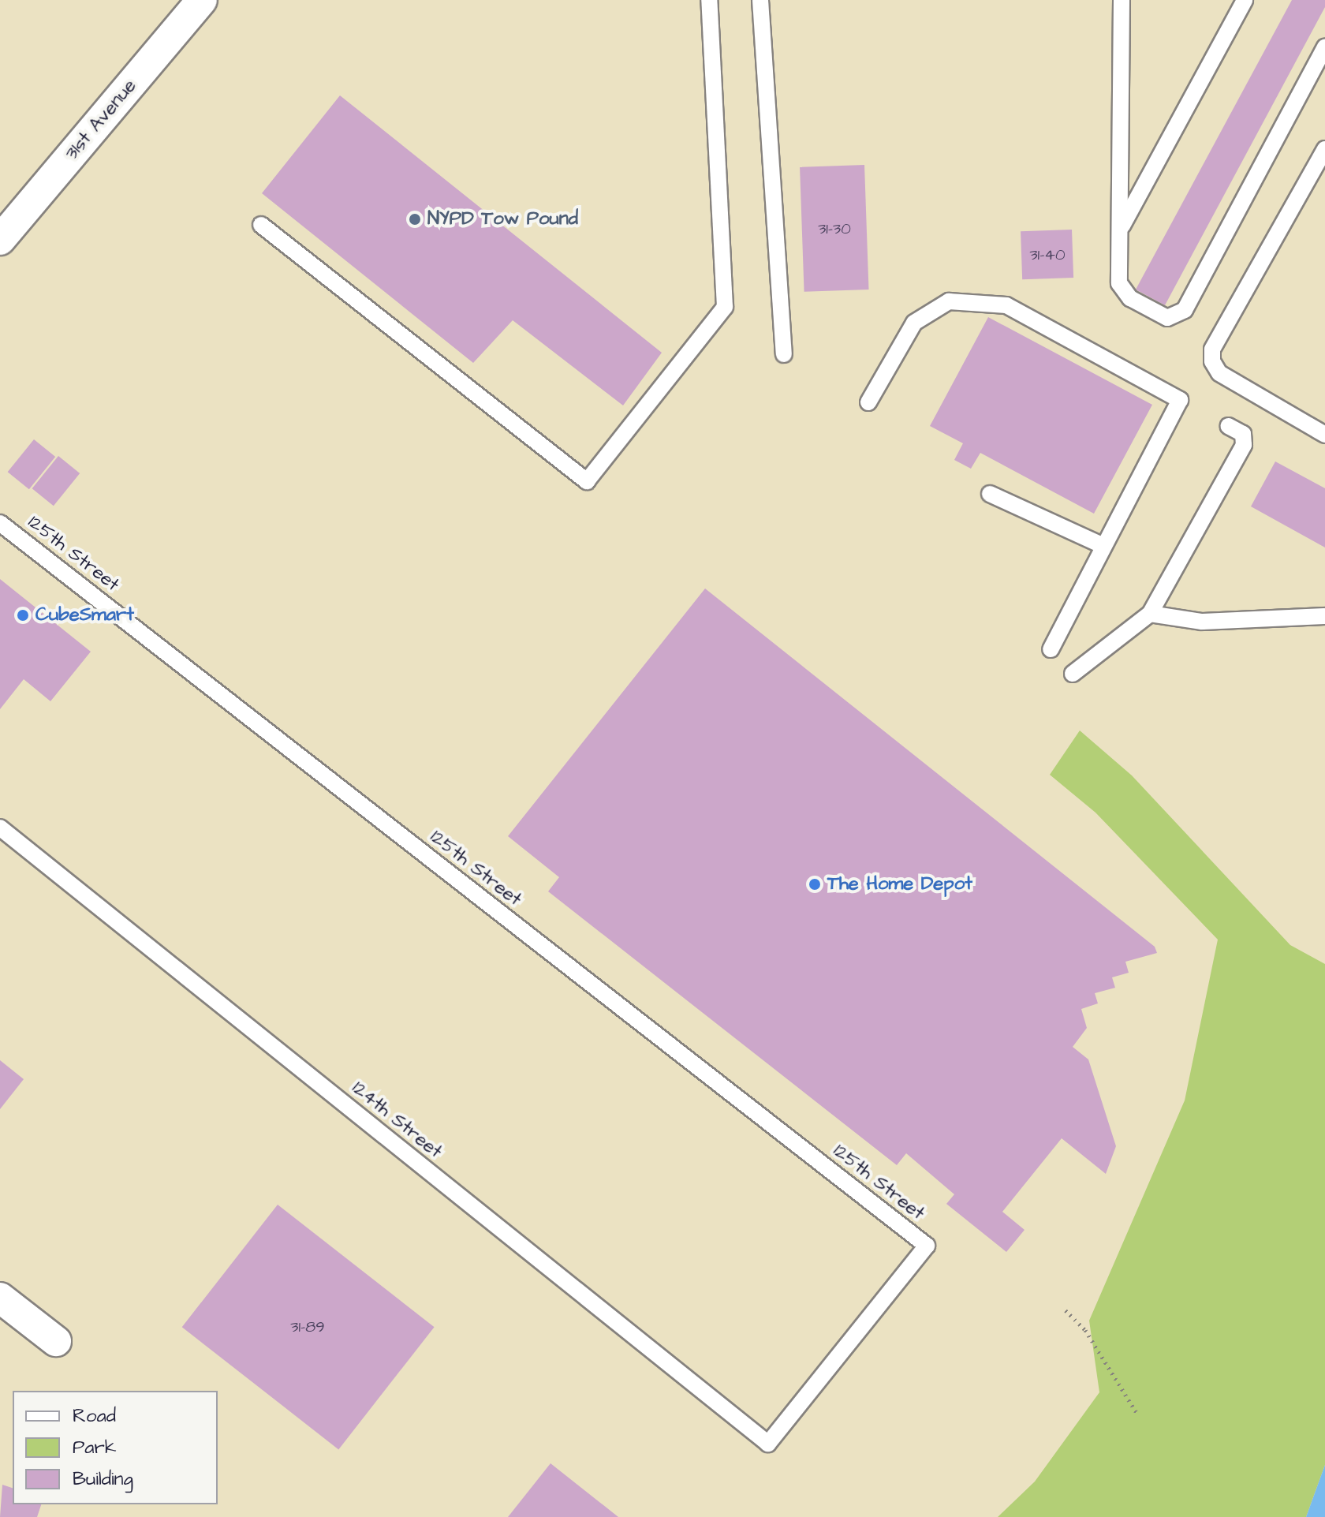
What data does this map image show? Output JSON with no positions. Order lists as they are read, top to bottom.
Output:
{
  "streets": {
    "street": ["31st Avenue"],
    "lane": ["125th Street", "124th Street"]
  },
  "crossings": [
    ["125th Street", "124th Street"]
  ],
  "places": ["NYPD Tow Pound", "CubeSmart", "The Home Depot"],
  "house_numbers": ["31-30", "31-40", "31-89"],
  "legend": ["Road", "Park", "Building"]
}
